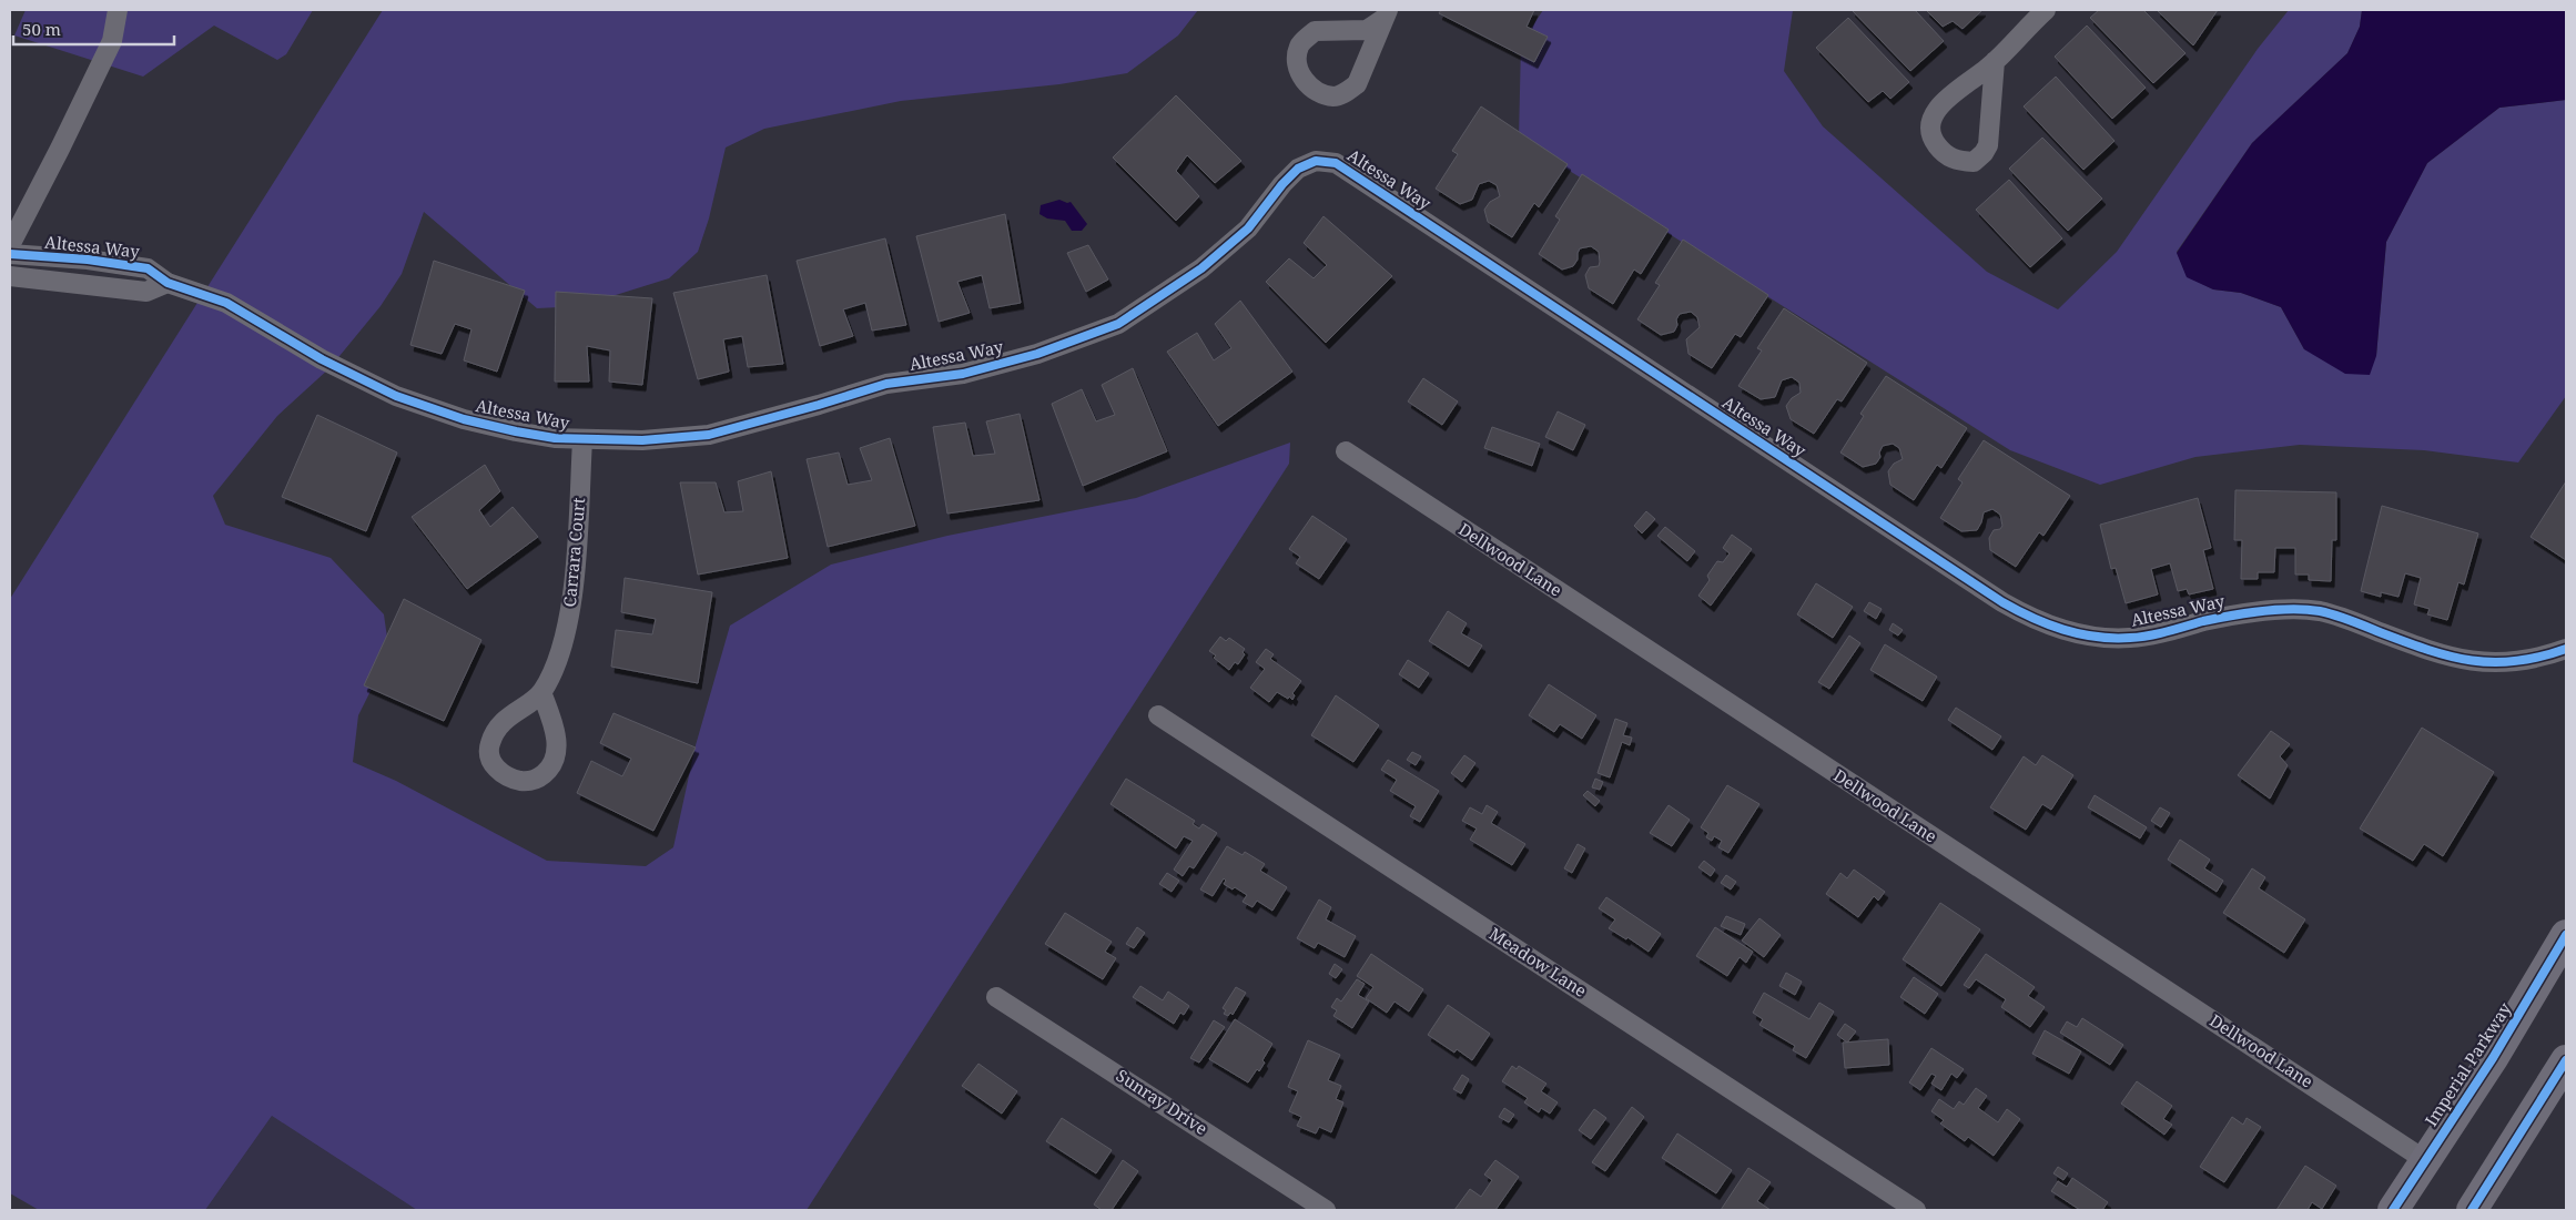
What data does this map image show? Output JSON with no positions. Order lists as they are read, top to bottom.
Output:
{
  "streets": {
    "main road": ["Imperial Parkway"],
    "street": [
      "Altessa Way",
      "Carrara Court",
      "Dellwood Lane",
      "Meadow Lane",
      "Sunray Drive"
    ]
  },
  "crossings": [
    ["Altessa Way", "Carrara Court"],
    ["Dellwood Lane", "Imperial Parkway"]
  ],
  "scale_bar": "50 m"
}
